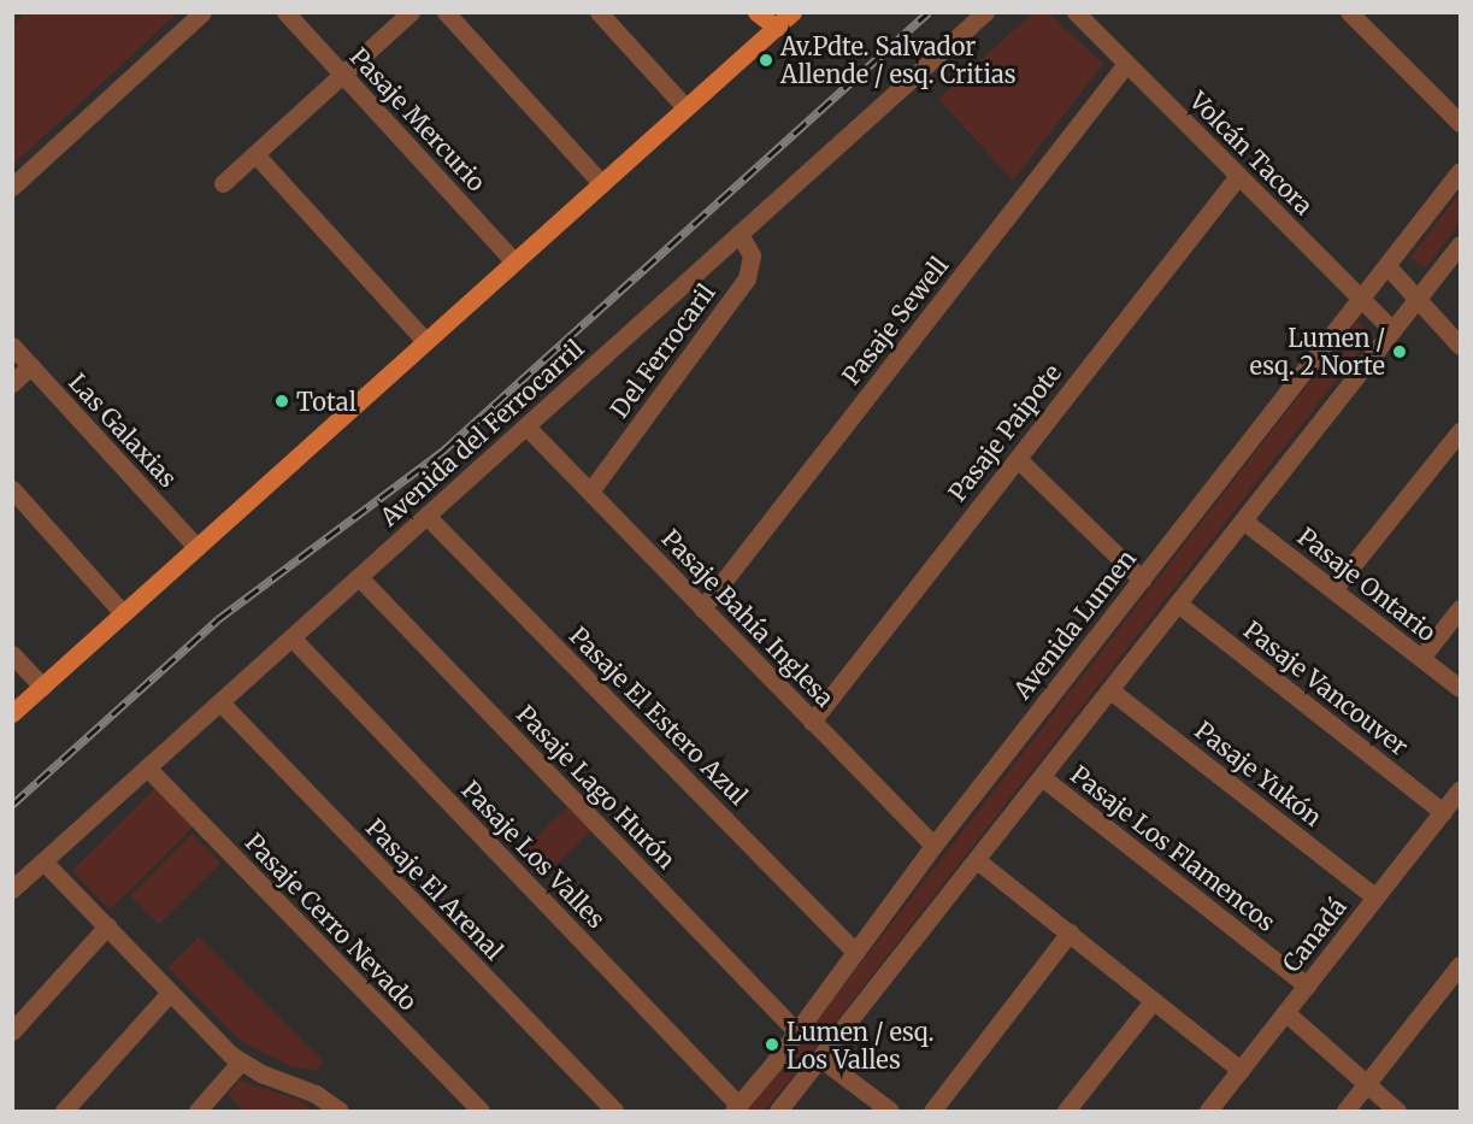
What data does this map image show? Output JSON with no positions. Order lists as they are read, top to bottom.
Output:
{
  "streets": {
    "street": [
      "Pasaje Mercurio",
      "Volcán Tacora",
      "Pasaje Sewell",
      "Del Ferrocaril",
      "Las Galaxias",
      "Avenida del Ferrocarril",
      "Pasaje Paipote",
      "Pasaje Ontario",
      "Pasaje Bahía Inglesa",
      "Avenida Lumen",
      "Pasaje Vancouver",
      "Pasaje El Estero Azul",
      "Pasaje Yukón",
      "Pasaje Lago Hurón",
      "Pasaje Los Flamencos",
      "Pasaje Los Valles",
      "Pasaje El Arenal",
      "Pasaje Cerro Nevado",
      "Canadá"
    ]
  },
  "crossings": [
    ["Volcán Tacora", "Pasaje Sewell"],
    ["Volcán Tacora", "Pasaje Paipote"],
    ["Volcán Tacora", "Avenida Lumen"],
    ["Pasaje Sewell", "Pasaje Bahía Inglesa"],
    ["Del Ferrocaril", "Avenida del Ferrocarril"],
    ["Del Ferrocaril", "Pasaje Bahía Inglesa"],
    ["Avenida del Ferrocarril", "Pasaje Bahía Inglesa"],
    ["Avenida del Ferrocarril", "Pasaje El Estero Azul"],
    ["Avenida del Ferrocarril", "Pasaje Lago Hurón"],
    ["Avenida del Ferrocarril", "Pasaje Los Valles"],
    ["Avenida del Ferrocarril", "Pasaje El Arenal"],
    ["Avenida del Ferrocarril", "Pasaje Cerro Nevado"],
    ["Pasaje Paipote", "Pasaje Bahía Inglesa"],
    ["Pasaje Bahía Inglesa", "Avenida Lumen"],
    ["Avenida Lumen", "Pasaje El Estero Azul"],
    ["Avenida Lumen", "Pasaje Lago Hurón"],
    ["Avenida Lumen", "Pasaje Los Valles"],
    ["Pasaje Vancouver", "Canadá"],
    ["Pasaje Yukón", "Canadá"],
    ["Pasaje Los Flamencos", "Canadá"]
  ],
  "places": [
    "Av.Pdte. Salvador Allende / esq. Critias",
    "Lumen / esq. 2 Norte",
    "Total",
    "Lumen / esq. Los Valles"
  ]
}
